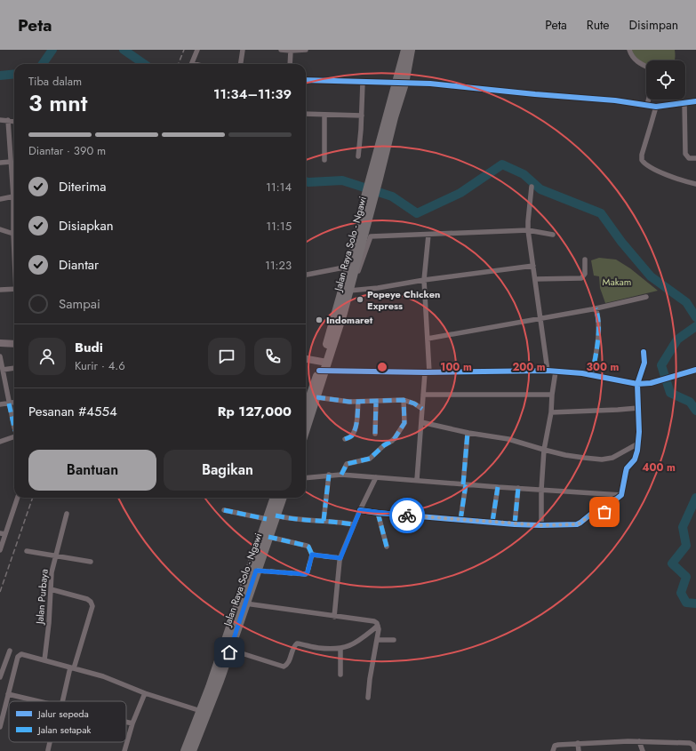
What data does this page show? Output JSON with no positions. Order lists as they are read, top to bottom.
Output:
{
  "streets": {
    "highway": ["Jalan Raya Solo - Ngawi"],
    "street": ["Jalan Purbaya"]
  },
  "parks": ["Makam"],
  "places": ["Popeye Chicken Express", "Indomaret"],
  "legend": ["Jalur sepeda", "Jalan setapak"],
  "page": {
    "header": "Peta",
    "nav": ["Peta", "Rute", "Disimpan"],
    "heading": ["3 mnt", "Tiba dalam", "11:34–11:39"],
    "panel": [
      "Budi",
      "Kurir · 4.6",
      "Pesanan #4554",
      "Rp 127,000"
    ],
    "bar": "Diantar · 390 m",
    "list": [
      ["Diterima", "11:14"],
      ["Disiapkan", "11:15"],
      ["Diantar", "11:23"],
      "Sampai"
    ],
    "buttons": ["Bantuan", "Bagikan"]
  },
  "rings": [
    "100 m",
    "200 m",
    "300 m",
    "400 m"
  ]
}
